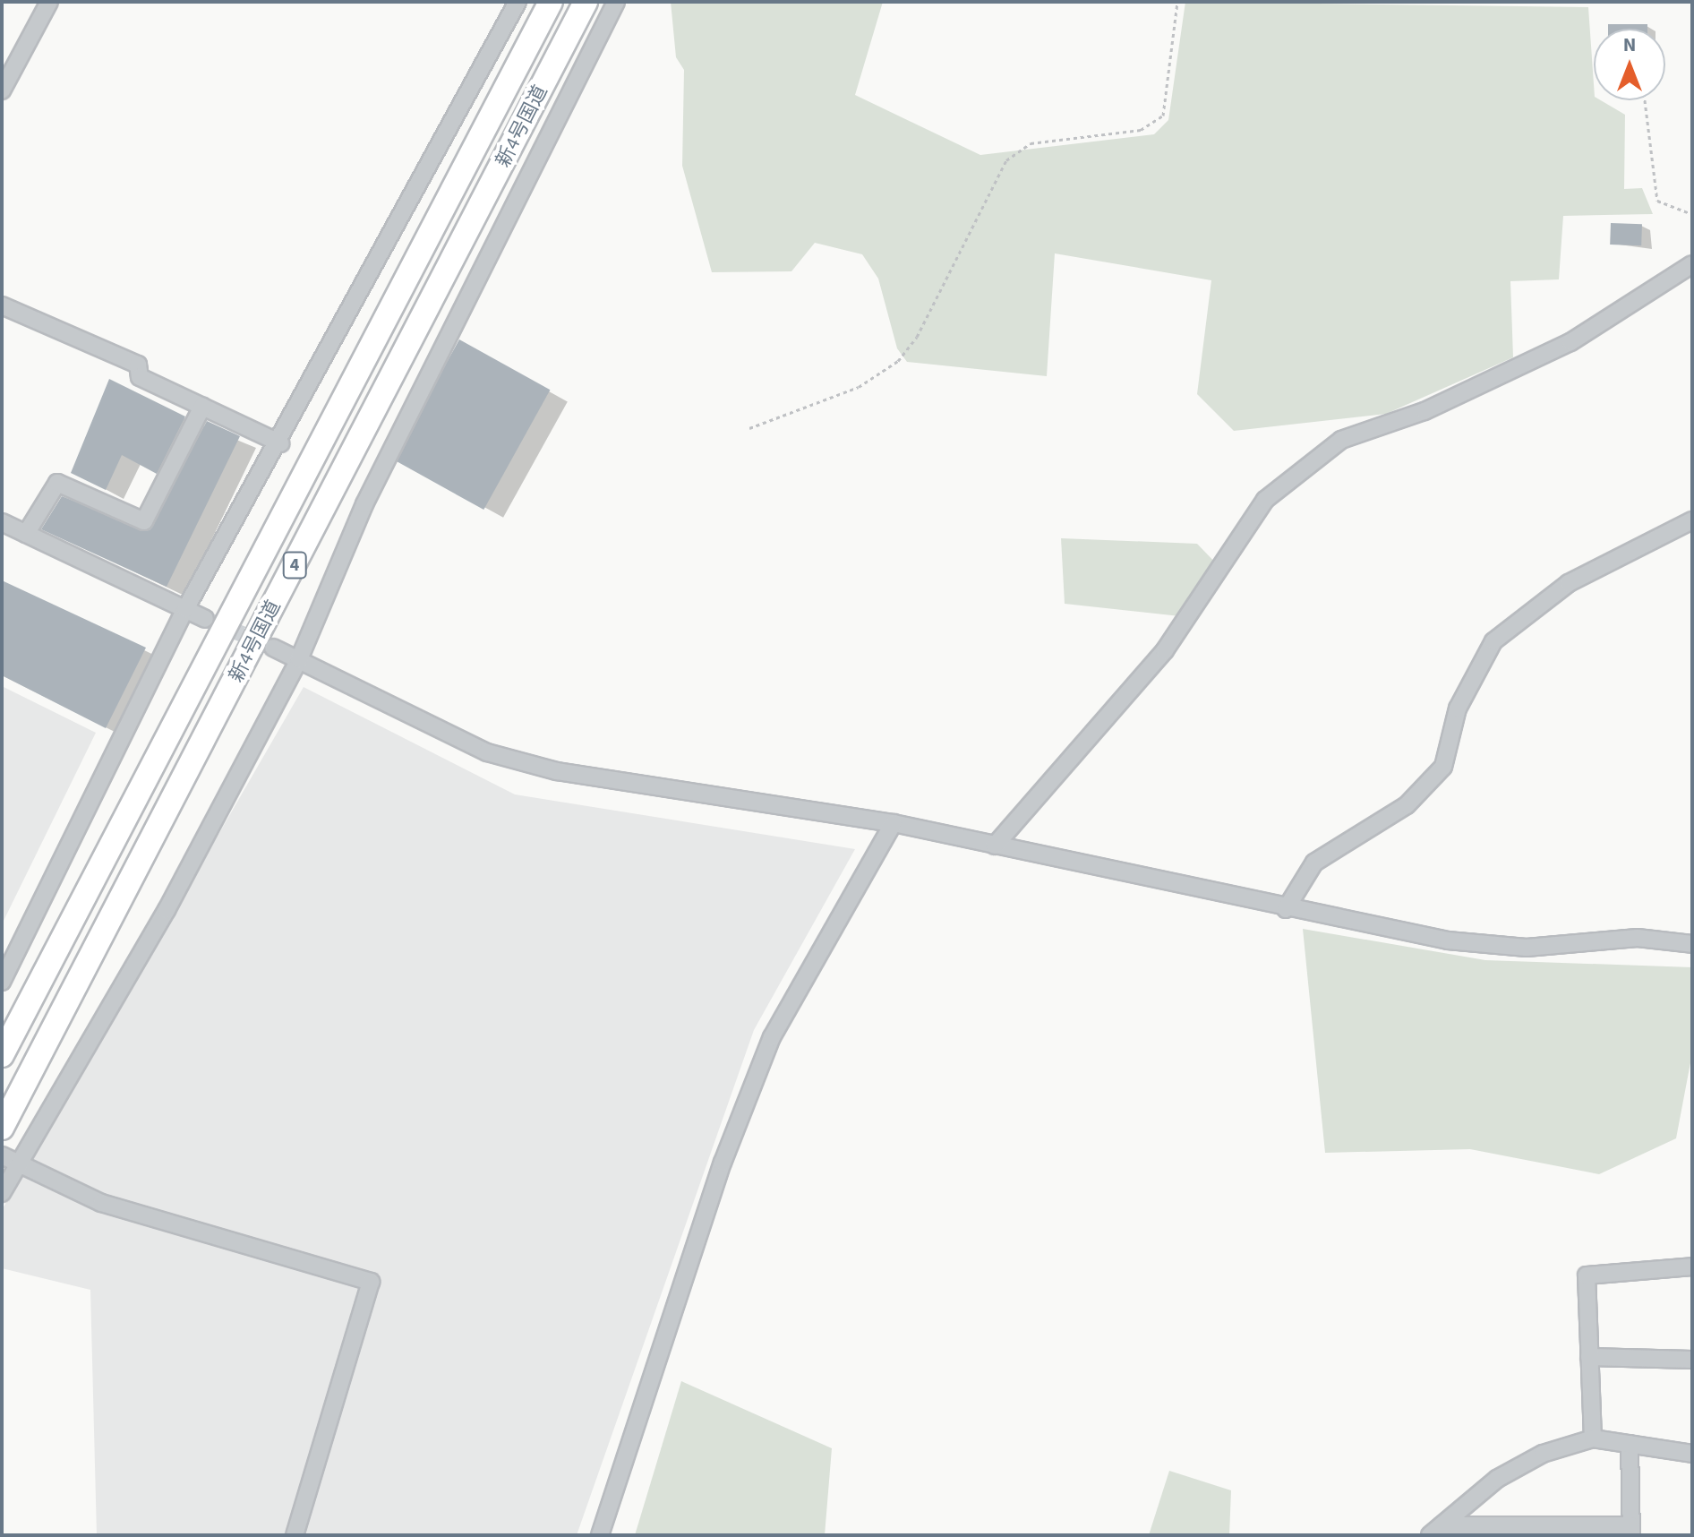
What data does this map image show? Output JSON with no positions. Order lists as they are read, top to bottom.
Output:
{
  "streets": {
    "highway": ["新4号国道", "4"]
  },
  "north": "top"
}
